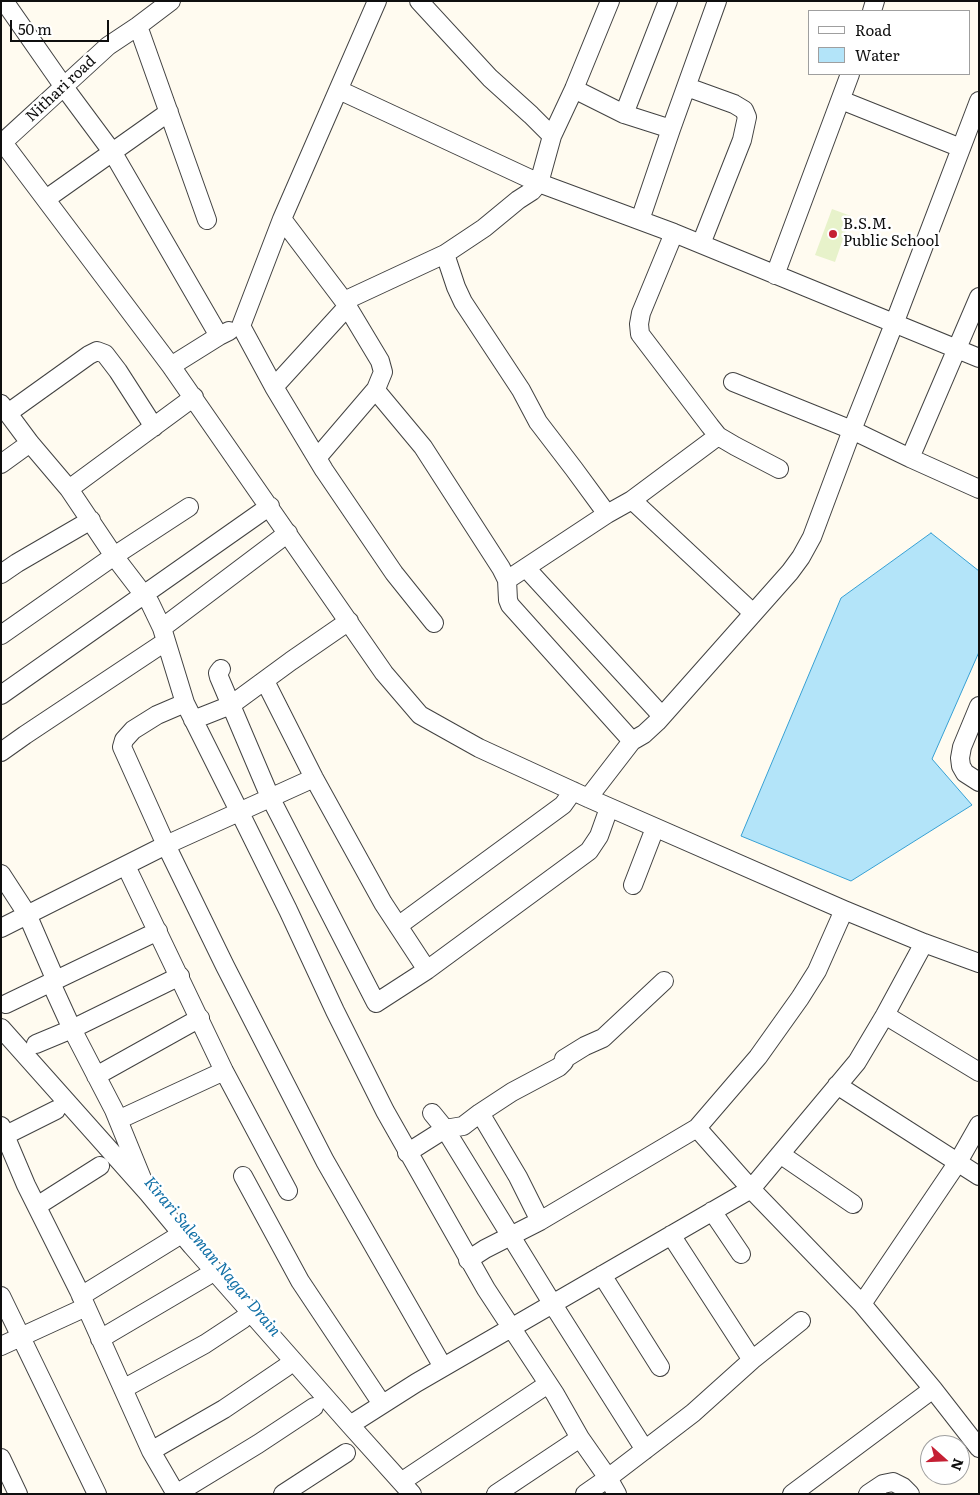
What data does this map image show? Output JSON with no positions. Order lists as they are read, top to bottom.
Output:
{
  "streets": {
    "street": ["Nithari road"]
  },
  "water": ["Kirari Suleman Nagar Drain"],
  "places": ["B.S.M. Public School"],
  "legend": ["Road", "Water"],
  "scale_bar": "50 m",
  "north": "right"
}
